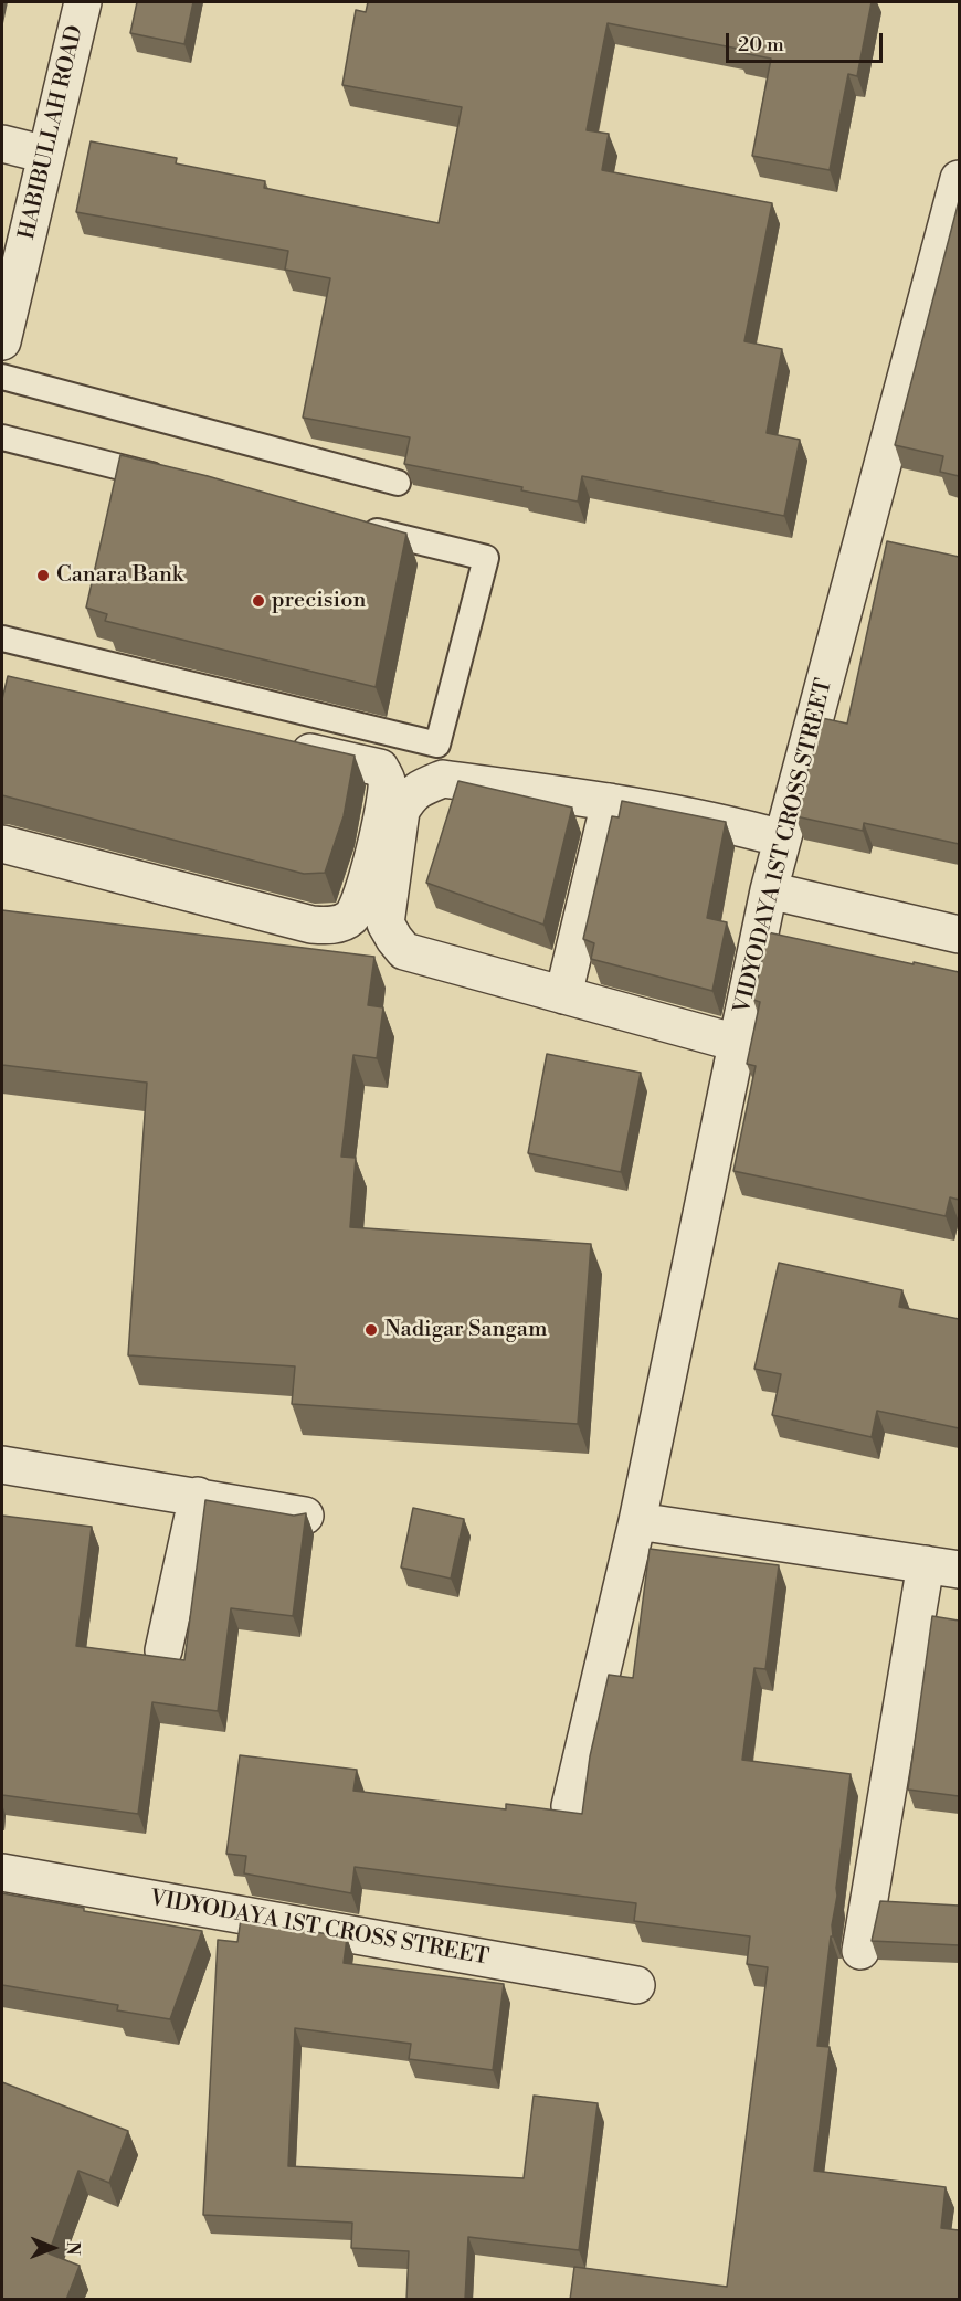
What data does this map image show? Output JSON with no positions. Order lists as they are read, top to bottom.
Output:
{
  "streets": {
    "street": ["HABIBULLAH ROAD", "VIDYODAYA 1ST CROSS STREET"]
  },
  "places": ["Canara Bank", "precision", "Nadigar Sangam"],
  "scale_bar": "20 m",
  "north": "right"
}
